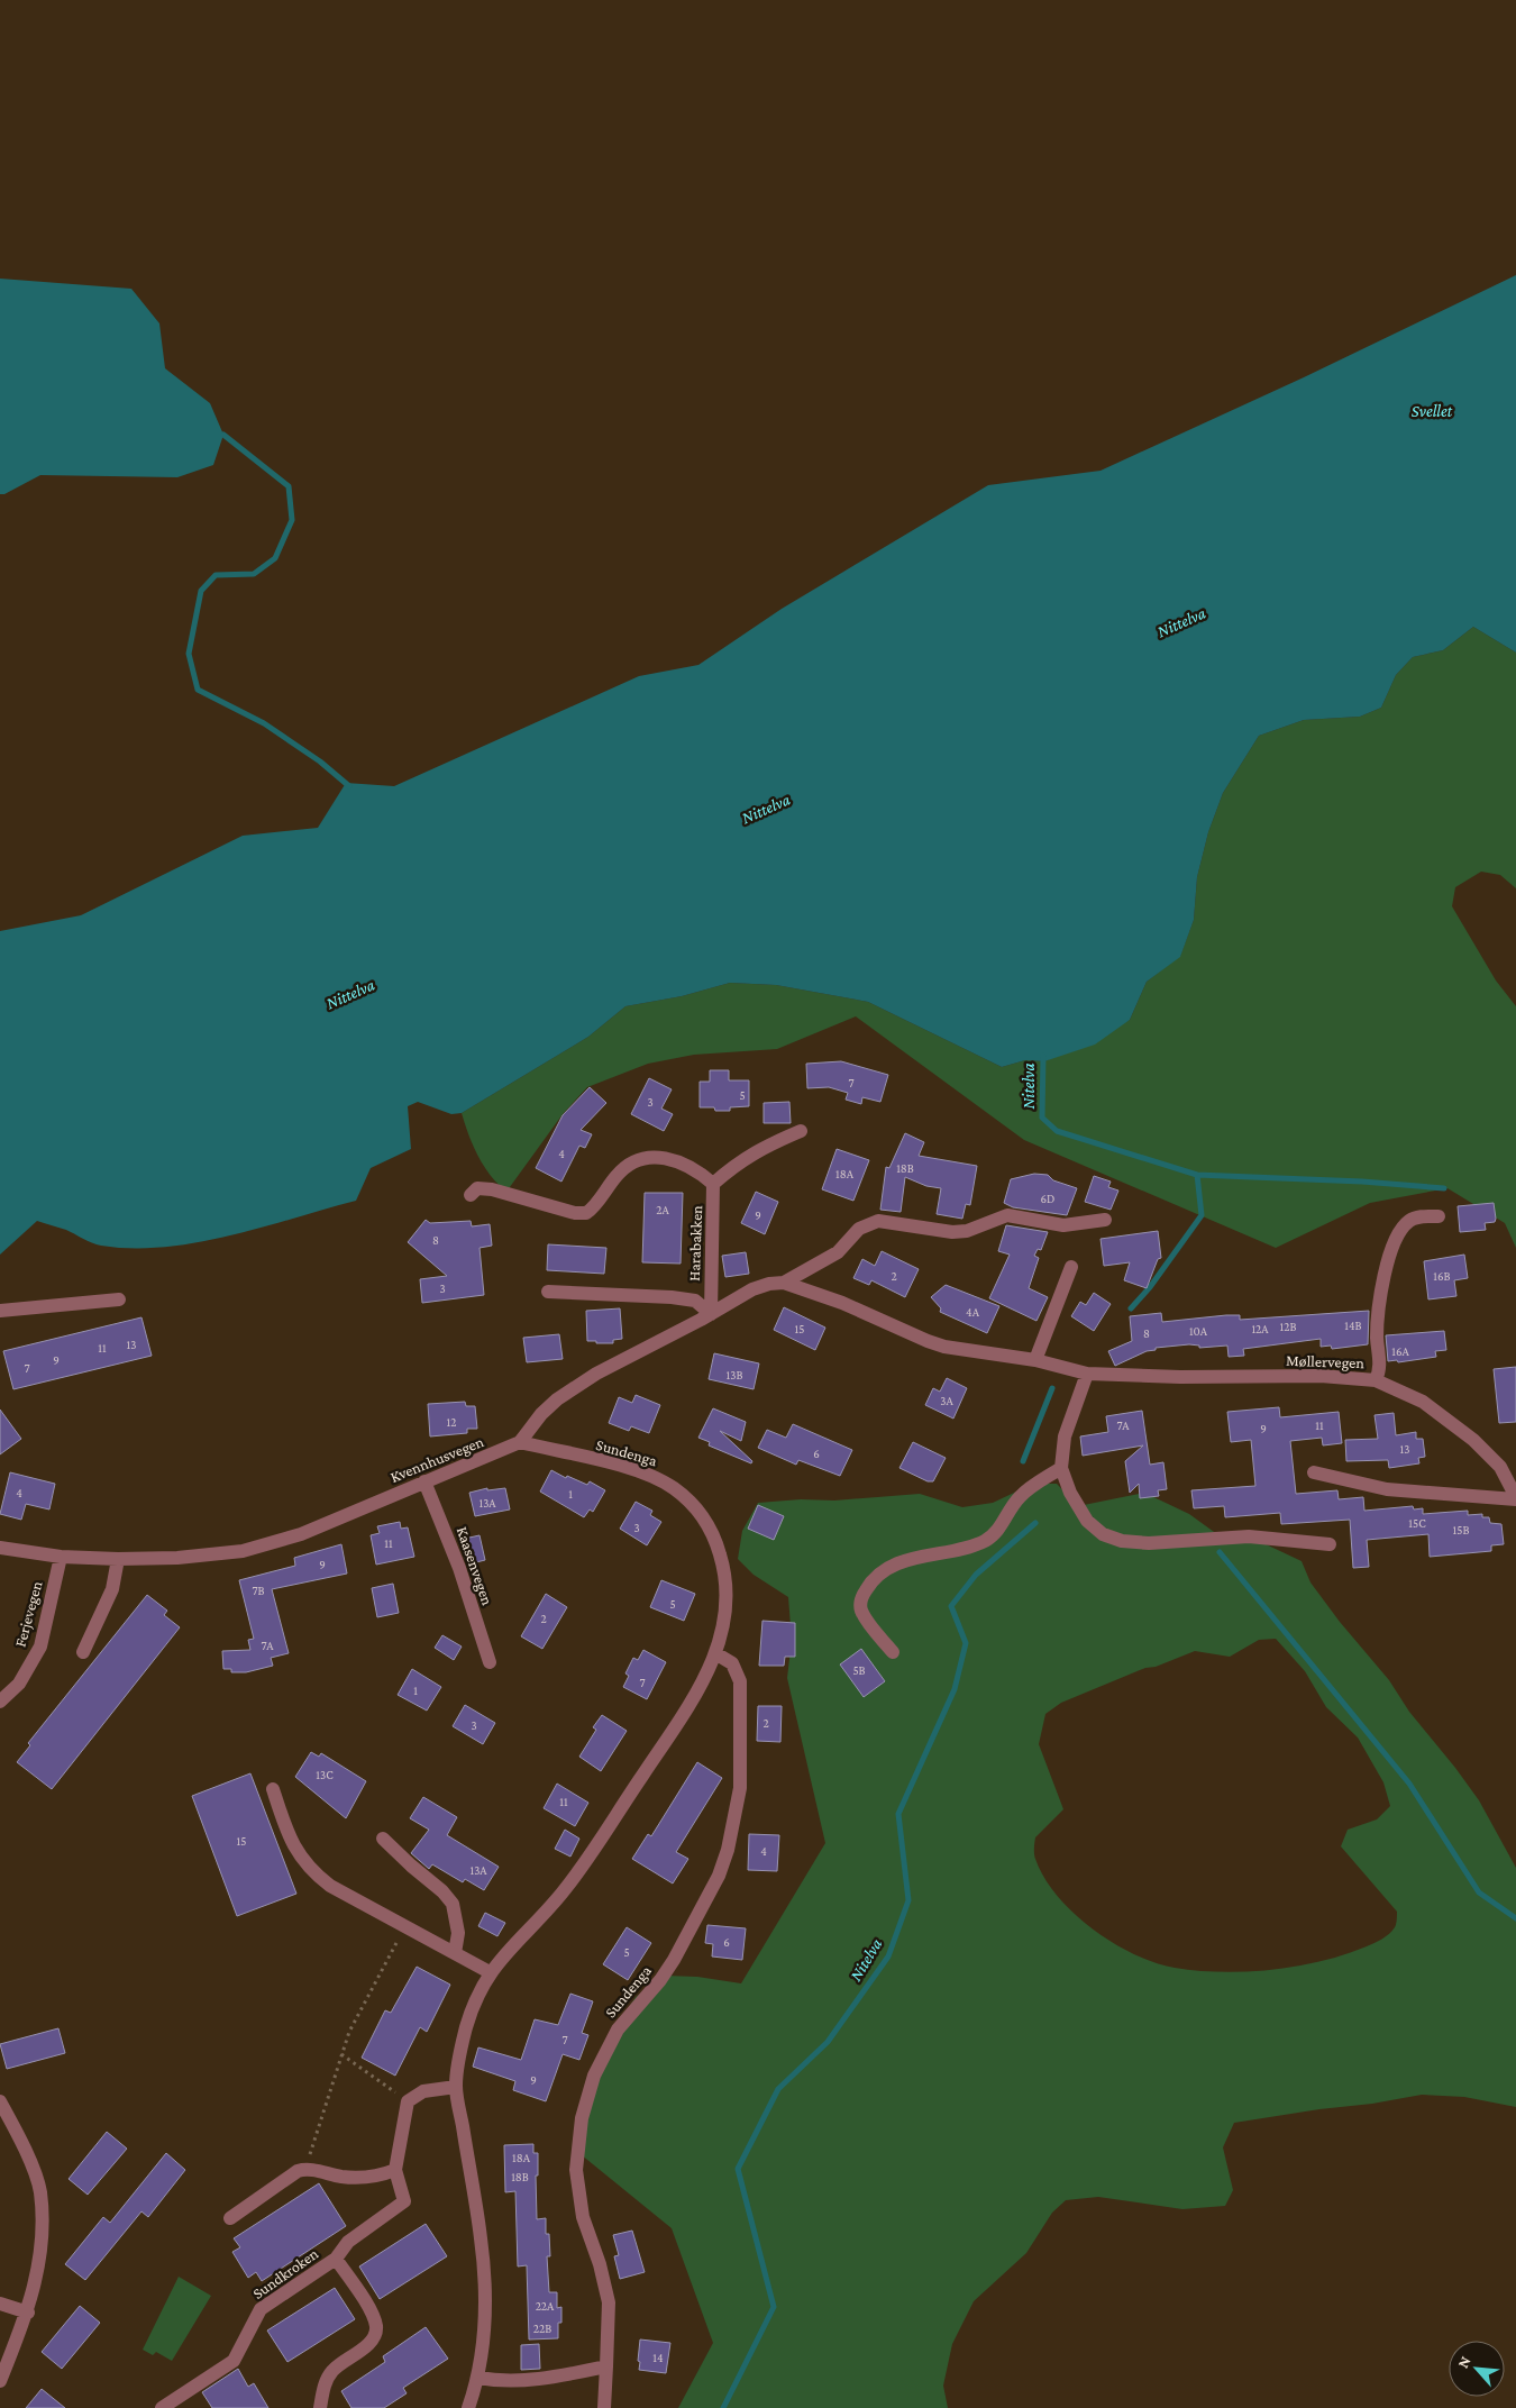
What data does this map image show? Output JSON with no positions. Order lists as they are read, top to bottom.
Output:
{
  "streets": {
    "street": [
      "Harabakken",
      "Møllervegen",
      "Sundenga",
      "Kvennhusvegen",
      "Kaasenvegen",
      "Ferjevegen",
      "Sundkroken"
    ]
  },
  "crossings": [
    ["Sundenga", "Kvennhusvegen"],
    ["Kvennhusvegen", "Kaasenvegen"],
    ["Kvennhusvegen", "Ferjevegen"]
  ],
  "water": ["Svellet", "Nittelva", "Nitelva"],
  "house_numbers": [
    "7",
    "5",
    "3",
    "4",
    "18B",
    "18A",
    "6D",
    "2A",
    "9",
    "8",
    "2",
    "16B",
    "3",
    "4A",
    "14B",
    "12B",
    "15",
    "12A",
    "10A",
    "8",
    "13",
    "11",
    "16A",
    "9",
    "7",
    "13B",
    "3A",
    "12",
    "7A",
    "11",
    "9",
    "13",
    "6",
    "4",
    "1",
    "13A",
    "15C",
    "3",
    "15B",
    "11",
    "9",
    "7B",
    "5",
    "2",
    "7A",
    "5B",
    "7",
    "1",
    "2",
    "3",
    "13C",
    "11",
    "15",
    "4",
    "13A",
    "6",
    "5",
    "7",
    "9",
    "18A",
    "18B",
    "22A",
    "22B",
    "14"
  ],
  "north": "top left"
}
